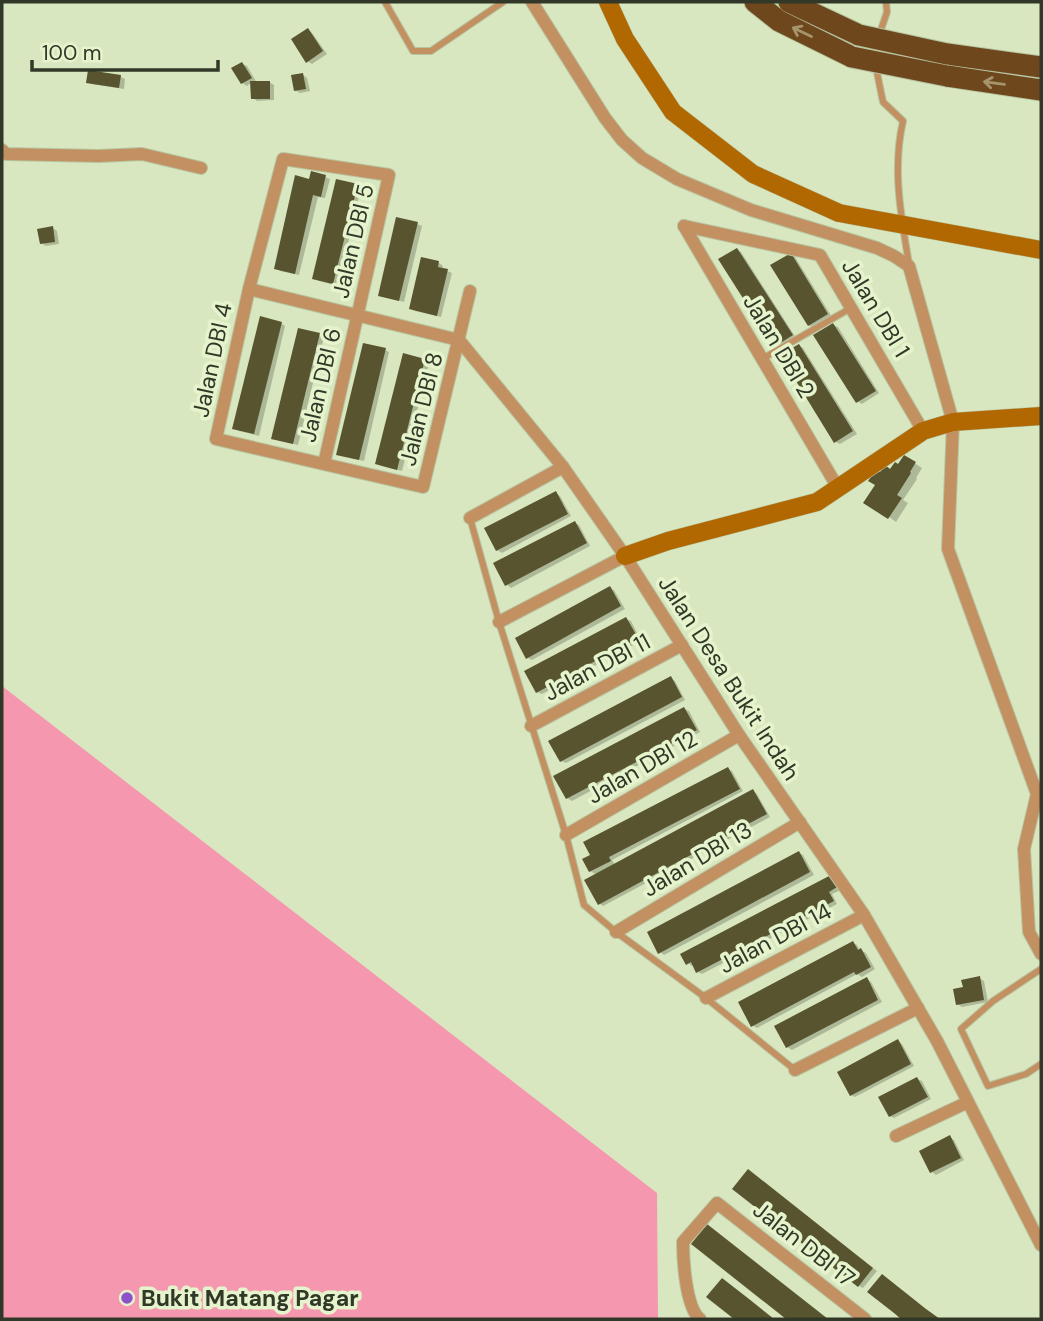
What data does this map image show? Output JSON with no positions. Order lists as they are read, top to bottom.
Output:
{
  "streets": {
    "street": [
      "Jalan DBI 5",
      "Jalan DBI 1",
      "Jalan DBI 2",
      "Jalan DBI 4",
      "Jalan DBI 6",
      "Jalan DBI 8",
      "Jalan DBI 11",
      "Jalan Desa Bukit Indah",
      "Jalan DBI 12",
      "Jalan DBI 13",
      "Jalan DBI 14",
      "Jalan DBI 17"
    ]
  },
  "crossings": [
    ["Jalan DBI 5", "Jalan DBI 4"],
    ["Jalan DBI 5", "Jalan DBI 6"],
    ["Jalan DBI 1", "Jalan DBI 2"],
    ["Jalan DBI 4", "Jalan DBI 6"],
    ["Jalan DBI 4", "Jalan DBI 8"],
    ["Jalan DBI 6", "Jalan DBI 8"],
    ["Jalan DBI 8", "Jalan Desa Bukit Indah"],
    ["Jalan DBI 11", "Jalan Desa Bukit Indah"],
    ["Jalan Desa Bukit Indah", "Jalan DBI 12"],
    ["Jalan Desa Bukit Indah", "Jalan DBI 13"],
    ["Jalan Desa Bukit Indah", "Jalan DBI 14"]
  ],
  "places": ["Bukit Matang Pagar"],
  "scale_bar": "100 m"
}
